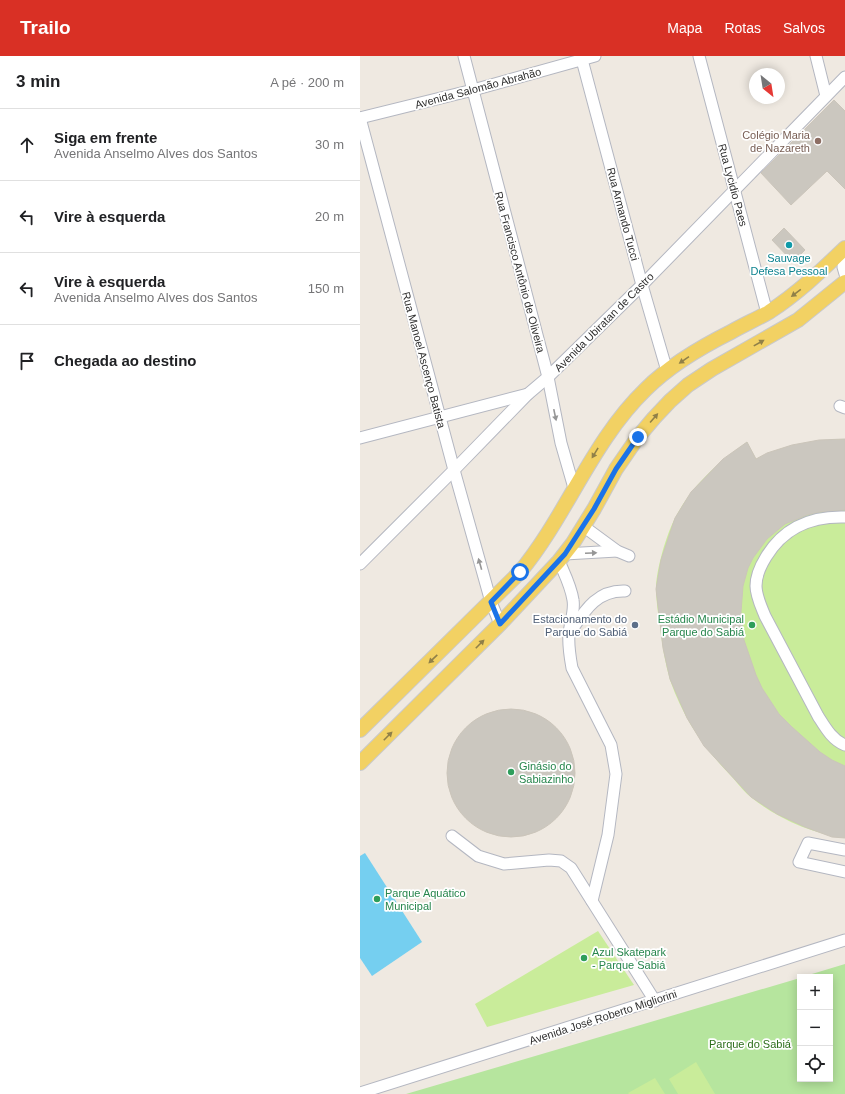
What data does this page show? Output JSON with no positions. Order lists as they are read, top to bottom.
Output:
{
  "streets": {
    "street": [
      "Avenida Salomão Abrahão",
      "Rua Lycidio Paes",
      "Rua Armando Tucci",
      "Rua Francisco Antônio de Oliveira",
      "Avenida Ubiratan de Castro",
      "Rua Manoel Ascenço Batista",
      "Avenida José Roberto Migliorini"
    ]
  },
  "crossings": [
    ["Avenida Salomão Abrahão", "Rua Armando Tucci"],
    ["Avenida Salomão Abrahão", "Rua Francisco Antônio de Oliveira"],
    ["Avenida Salomão Abrahão", "Rua Manoel Ascenço Batista"],
    ["Rua Lycidio Paes", "Avenida Ubiratan de Castro"],
    ["Rua Armando Tucci", "Avenida Ubiratan de Castro"],
    ["Rua Francisco Antônio de Oliveira", "Avenida Ubiratan de Castro"],
    ["Avenida Ubiratan de Castro", "Rua Manoel Ascenço Batista"]
  ],
  "parks": ["Parque do Sabiá"],
  "places": [
    "Colégio Maria de Nazareth",
    "Sauvage Defesa Pessoal",
    "Estacionamento do Parque do Sabiá",
    "Estádio Municipal Parque do Sabiá",
    "Ginásio do Sabiazinho",
    "Parque Aquático Municipal",
    "Azul Skatepark - Parque Sabiá"
  ],
  "north": "bottom right",
  "page": {
    "header": "Trailo",
    "nav": ["Mapa", "Rotas", "Salvos"],
    "heading": ["3 min", "A pé · 200 m"],
    "list": [
      ["Siga em frente", "Avenida Anselmo Alves dos Santos", "30 m"],
      ["Vire à esquerda", "20 m"],
      ["Vire à esquerda", "Avenida Anselmo Alves dos Santos", "150 m"],
      "Chegada ao destino"
    ],
    "map_buttons": ["+", "−"]
  }
}
